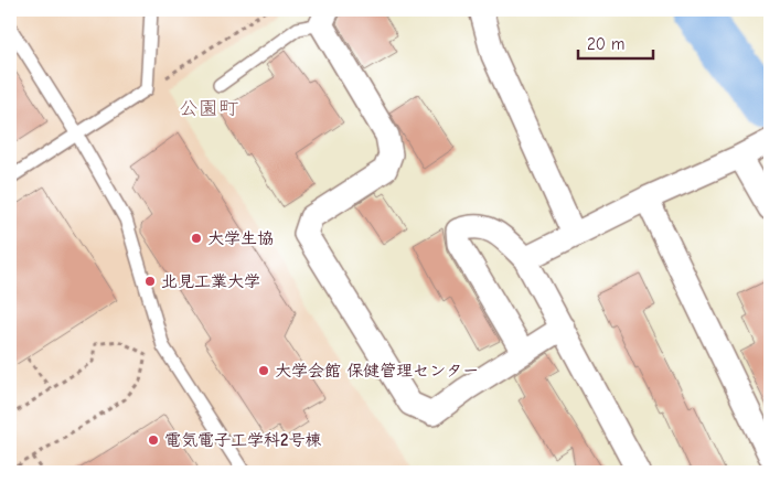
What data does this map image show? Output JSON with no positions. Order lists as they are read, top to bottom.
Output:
{
  "districts": ["公園町"],
  "places": [
    "大学生協",
    "北見工業大学",
    "大学会館 保健管理センター",
    "電気電子工学科2号棟"
  ],
  "scale_bar": "20 m"
}
